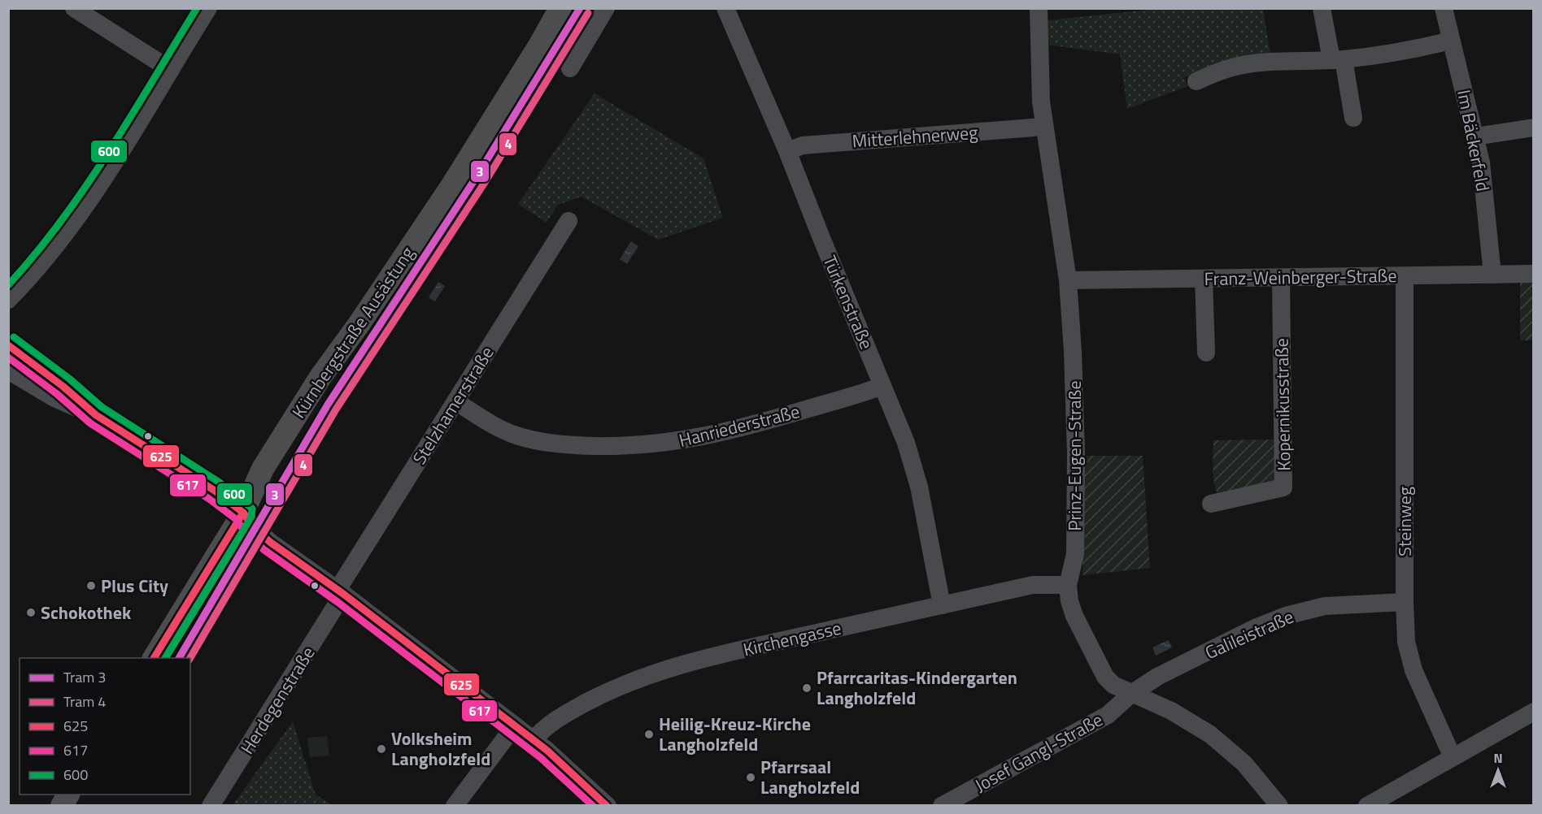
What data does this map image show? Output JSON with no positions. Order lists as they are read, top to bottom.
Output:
{
  "streets": {
    "main road": ["Kürnbergstraße Ausästung"],
    "street": [
      "Mitterlehnerweg",
      "Im Bäckerfeld",
      "Franz-Weinberger-Straße",
      "Türkenstraße",
      "Kopernikusstraße",
      "Stelzhamerstraße",
      "Hanriederstraße",
      "Prinz-Eugen-Straße",
      "Steinweg",
      "Galileistraße",
      "Kirchengasse",
      "Herdegenstraße",
      "Josef Gangl-Straße"
    ]
  },
  "crossings": [
    ["Mitterlehnerweg", "Türkenstraße"],
    ["Mitterlehnerweg", "Prinz-Eugen-Straße"],
    ["Im Bäckerfeld", "Franz-Weinberger-Straße"],
    ["Franz-Weinberger-Straße", "Kopernikusstraße"],
    ["Franz-Weinberger-Straße", "Prinz-Eugen-Straße"],
    ["Franz-Weinberger-Straße", "Steinweg"],
    ["Türkenstraße", "Hanriederstraße"],
    ["Türkenstraße", "Kirchengasse"],
    ["Stelzhamerstraße", "Hanriederstraße"],
    ["Stelzhamerstraße", "Herdegenstraße"],
    ["Prinz-Eugen-Straße", "Galileistraße"],
    ["Prinz-Eugen-Straße", "Kirchengasse"],
    ["Prinz-Eugen-Straße", "Josef Gangl-Straße"],
    ["Steinweg", "Galileistraße"],
    ["Galileistraße", "Josef Gangl-Straße"]
  ],
  "places": [
    "Plus City",
    "Schokothek",
    "Pfarrcaritas-Kindergarten Langholzfeld",
    "Heilig-Kreuz-Kirche Langholzfeld",
    "Volksheim Langholzfeld",
    "Pfarrsaal Langholzfeld"
  ],
  "lines": [
    "tram line 3",
    "transit line 600",
    "tram line 4",
    "transit line 625",
    "transit line 617"
  ],
  "legend": [
    "Tram 3",
    "Tram 4",
    "625",
    "617",
    "600"
  ],
  "north": "top"
}
